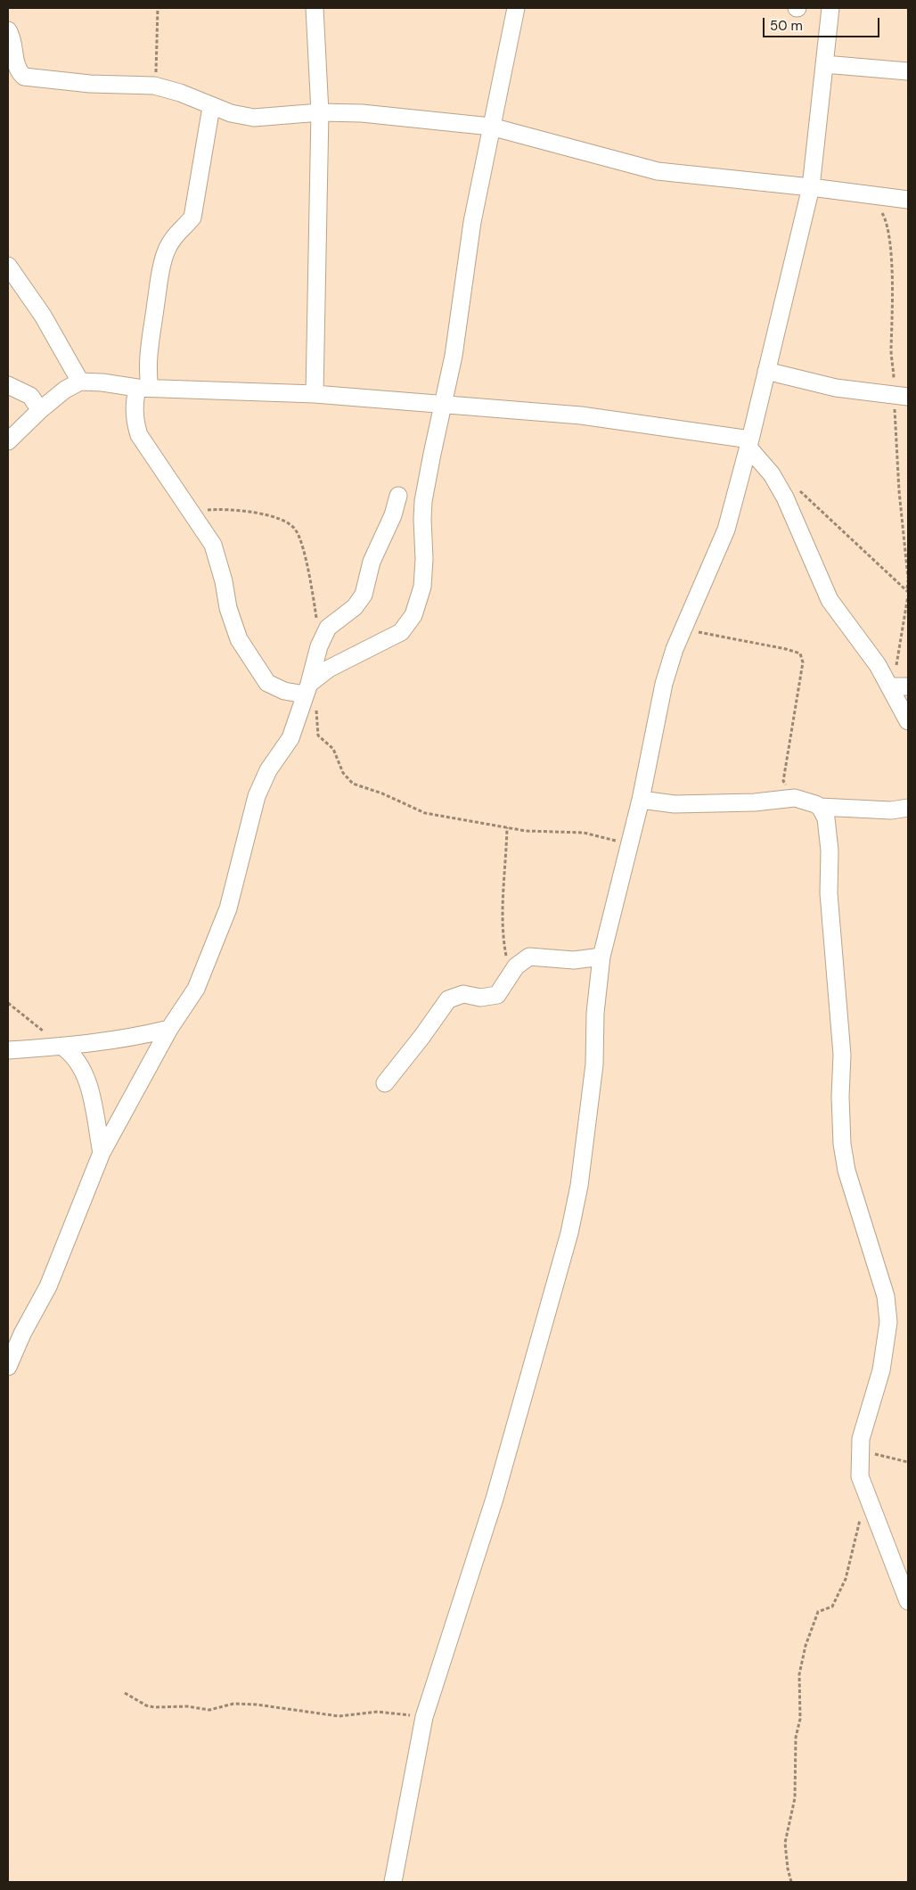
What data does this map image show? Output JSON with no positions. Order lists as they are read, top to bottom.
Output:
{
  "scale_bar": "50 m"
}
